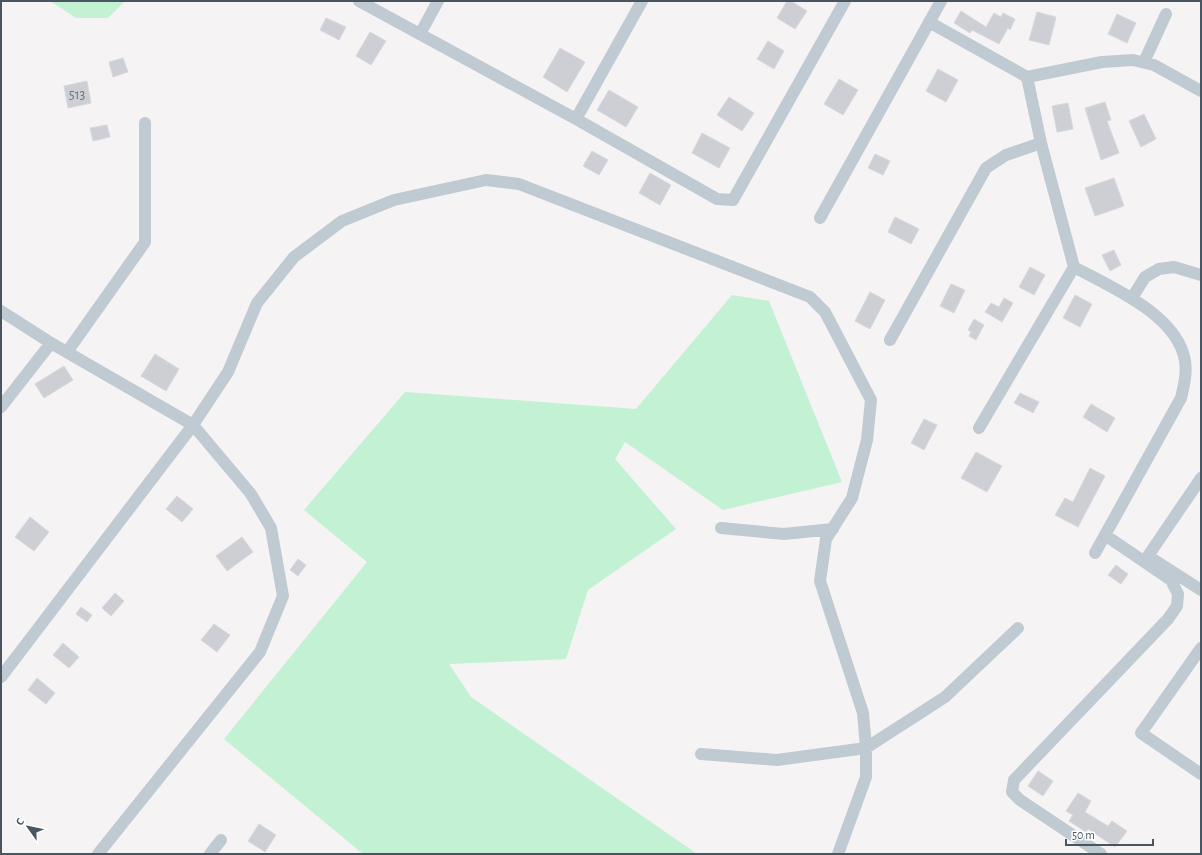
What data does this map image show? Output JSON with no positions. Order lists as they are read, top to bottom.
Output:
{
  "house_numbers": ["513"],
  "scale_bar": "50 m",
  "north": "top left"
}
